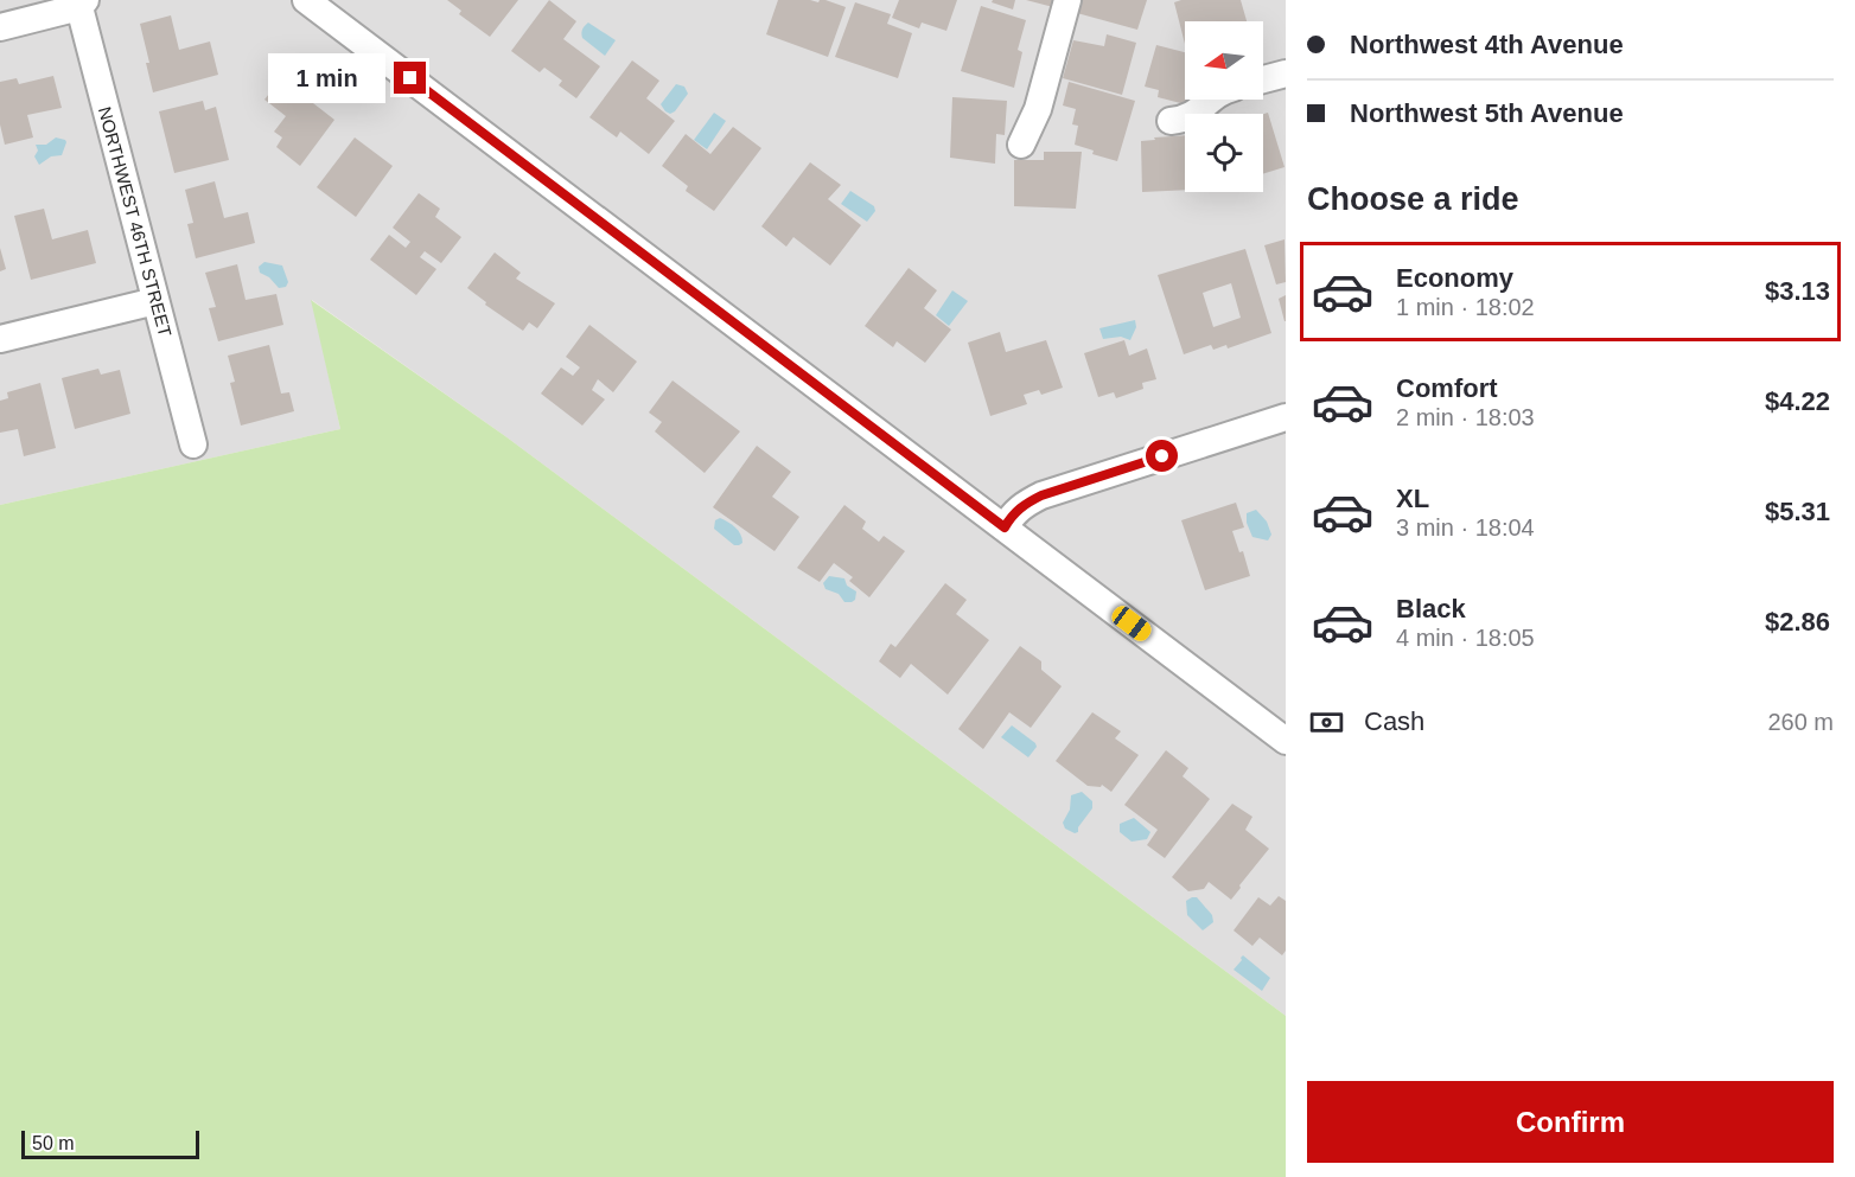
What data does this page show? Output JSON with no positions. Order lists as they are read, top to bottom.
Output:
{
  "streets": {
    "street": ["NORTHWEST 46TH STREET"]
  },
  "scale_bar": "50 m",
  "north": "left",
  "page": {
    "banner": ["Northwest 4th Avenue", "Northwest 5th Avenue"],
    "bubble": "1 min",
    "heading": "Choose a ride",
    "list": [
      {
        "name": "Economy",
        "note": "1 min · 18:02",
        "value": "$3.13"
      },
      {
        "name": "Comfort",
        "note": "2 min · 18:03",
        "value": "$4.22"
      },
      {
        "name": "XL",
        "note": "3 min · 18:04",
        "value": "$5.31"
      },
      {
        "name": "Black",
        "note": "4 min · 18:05",
        "value": "$2.86"
      }
    ],
    "pay": ["Cash", "260 m"],
    "buttons": "Confirm",
    "scale": "50 m"
  }
}
